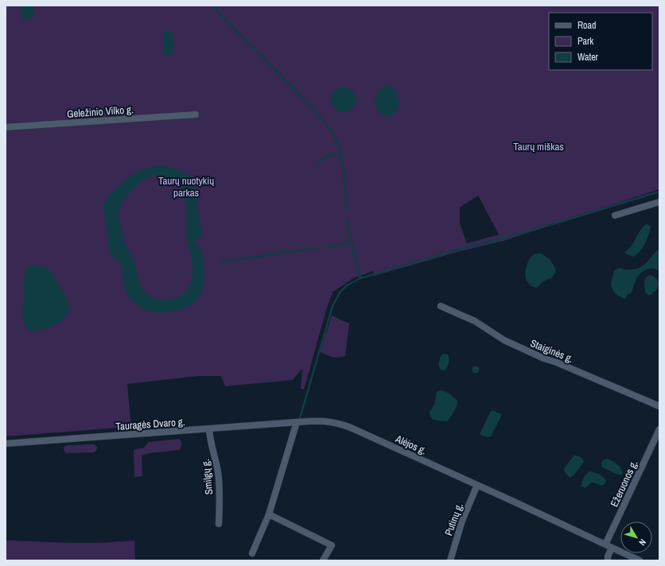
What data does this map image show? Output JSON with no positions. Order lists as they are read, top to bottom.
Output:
{
  "streets": {
    "street": [
      "Geležinio Vilko g.",
      "Staiginės g.",
      "Tauragės Dvaro g.",
      "Alėjos g.",
      "Smilgų g.",
      "Ežeruonos g.",
      "Putinų g."
    ]
  },
  "crossings": [
    ["Tauragės Dvaro g.", "Alėjos g."],
    ["Tauragės Dvaro g.", "Smilgų g."],
    ["Alėjos g.", "Ežeruonos g."],
    ["Alėjos g.", "Putinų g."]
  ],
  "parks": ["Taurų miškas", "Taurų nuotykių parkas"],
  "legend": ["Road", "Park", "Water"],
  "north": "bottom right"
}
